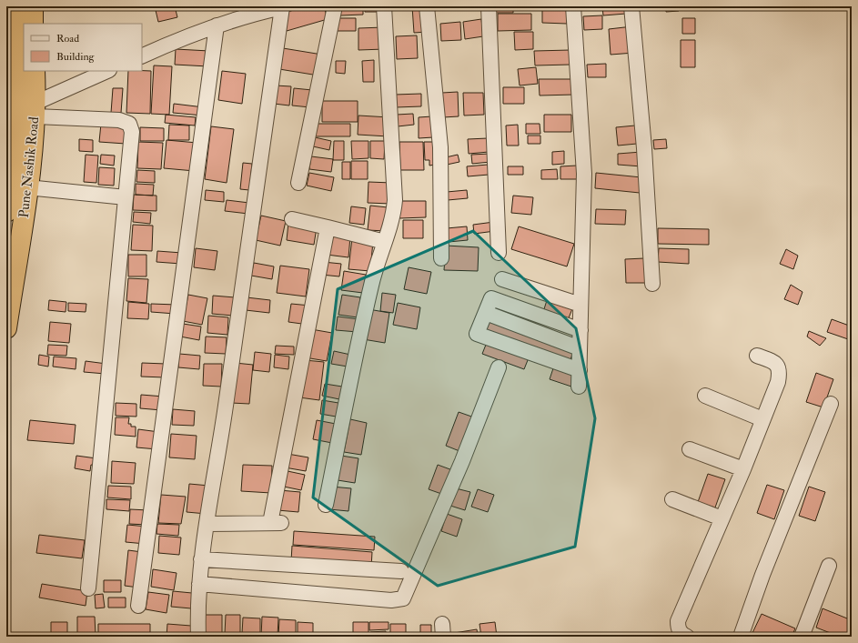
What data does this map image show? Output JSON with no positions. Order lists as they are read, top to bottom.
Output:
{
  "streets": {
    "highway": ["Pune Nashik Road"]
  },
  "legend": ["Road", "Building"]
}
